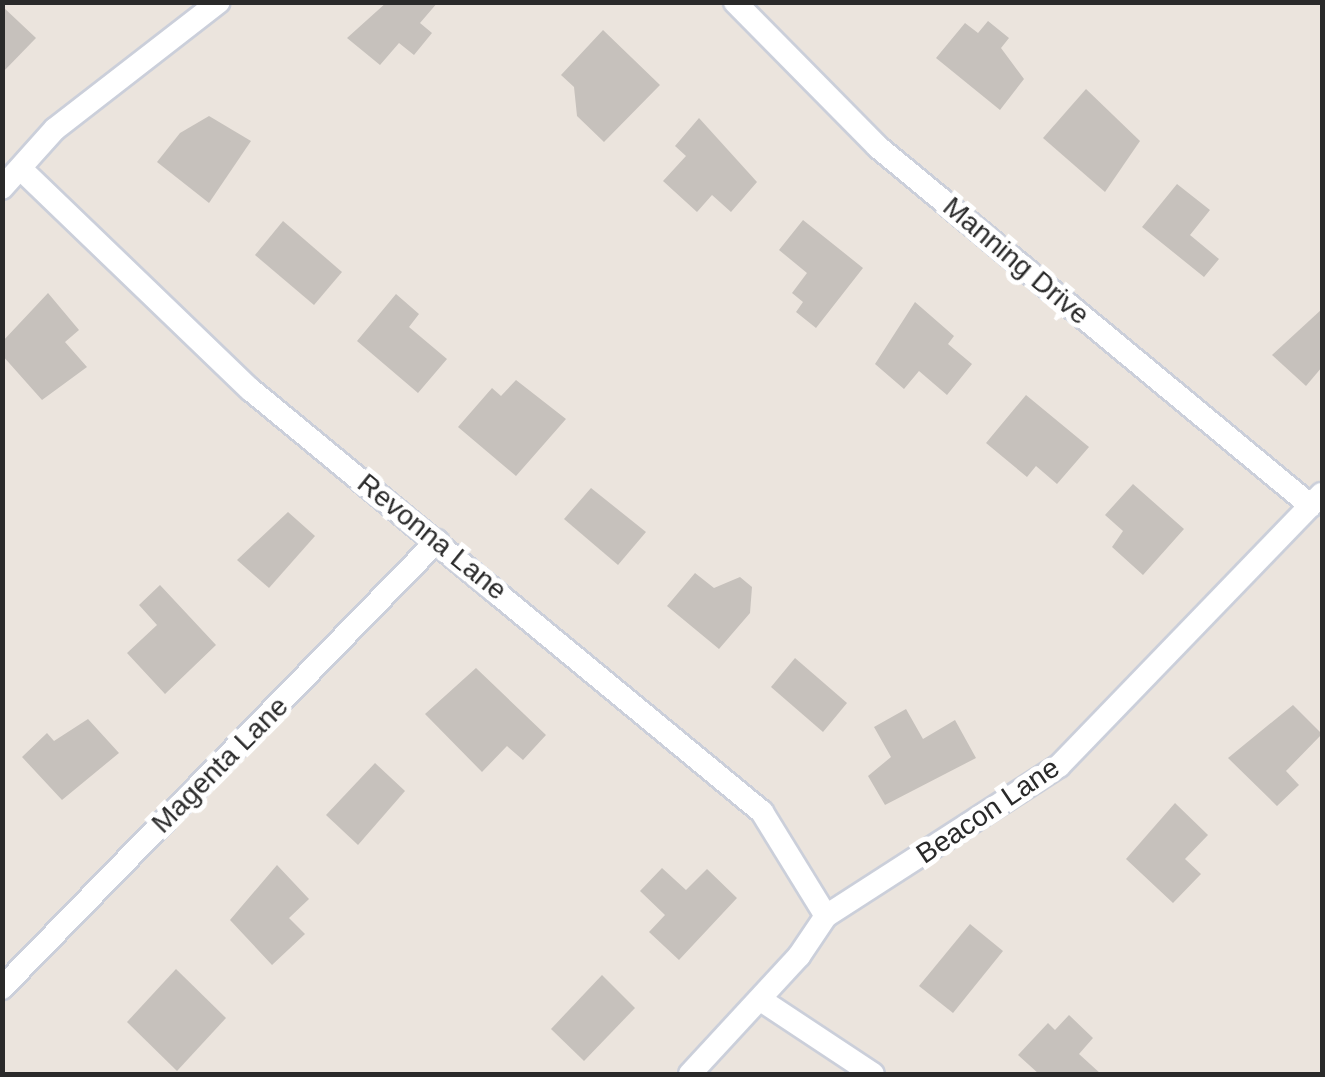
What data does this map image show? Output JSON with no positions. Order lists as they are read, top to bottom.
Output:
{
  "streets": {
    "street": [
      "Manning Drive",
      "Revonna Lane",
      "Magenta Lane",
      "Beacon Lane"
    ]
  },
  "crossings": [
    ["Manning Drive", "Beacon Lane"],
    ["Revonna Lane", "Magenta Lane"],
    ["Revonna Lane", "Beacon Lane"]
  ]
}
